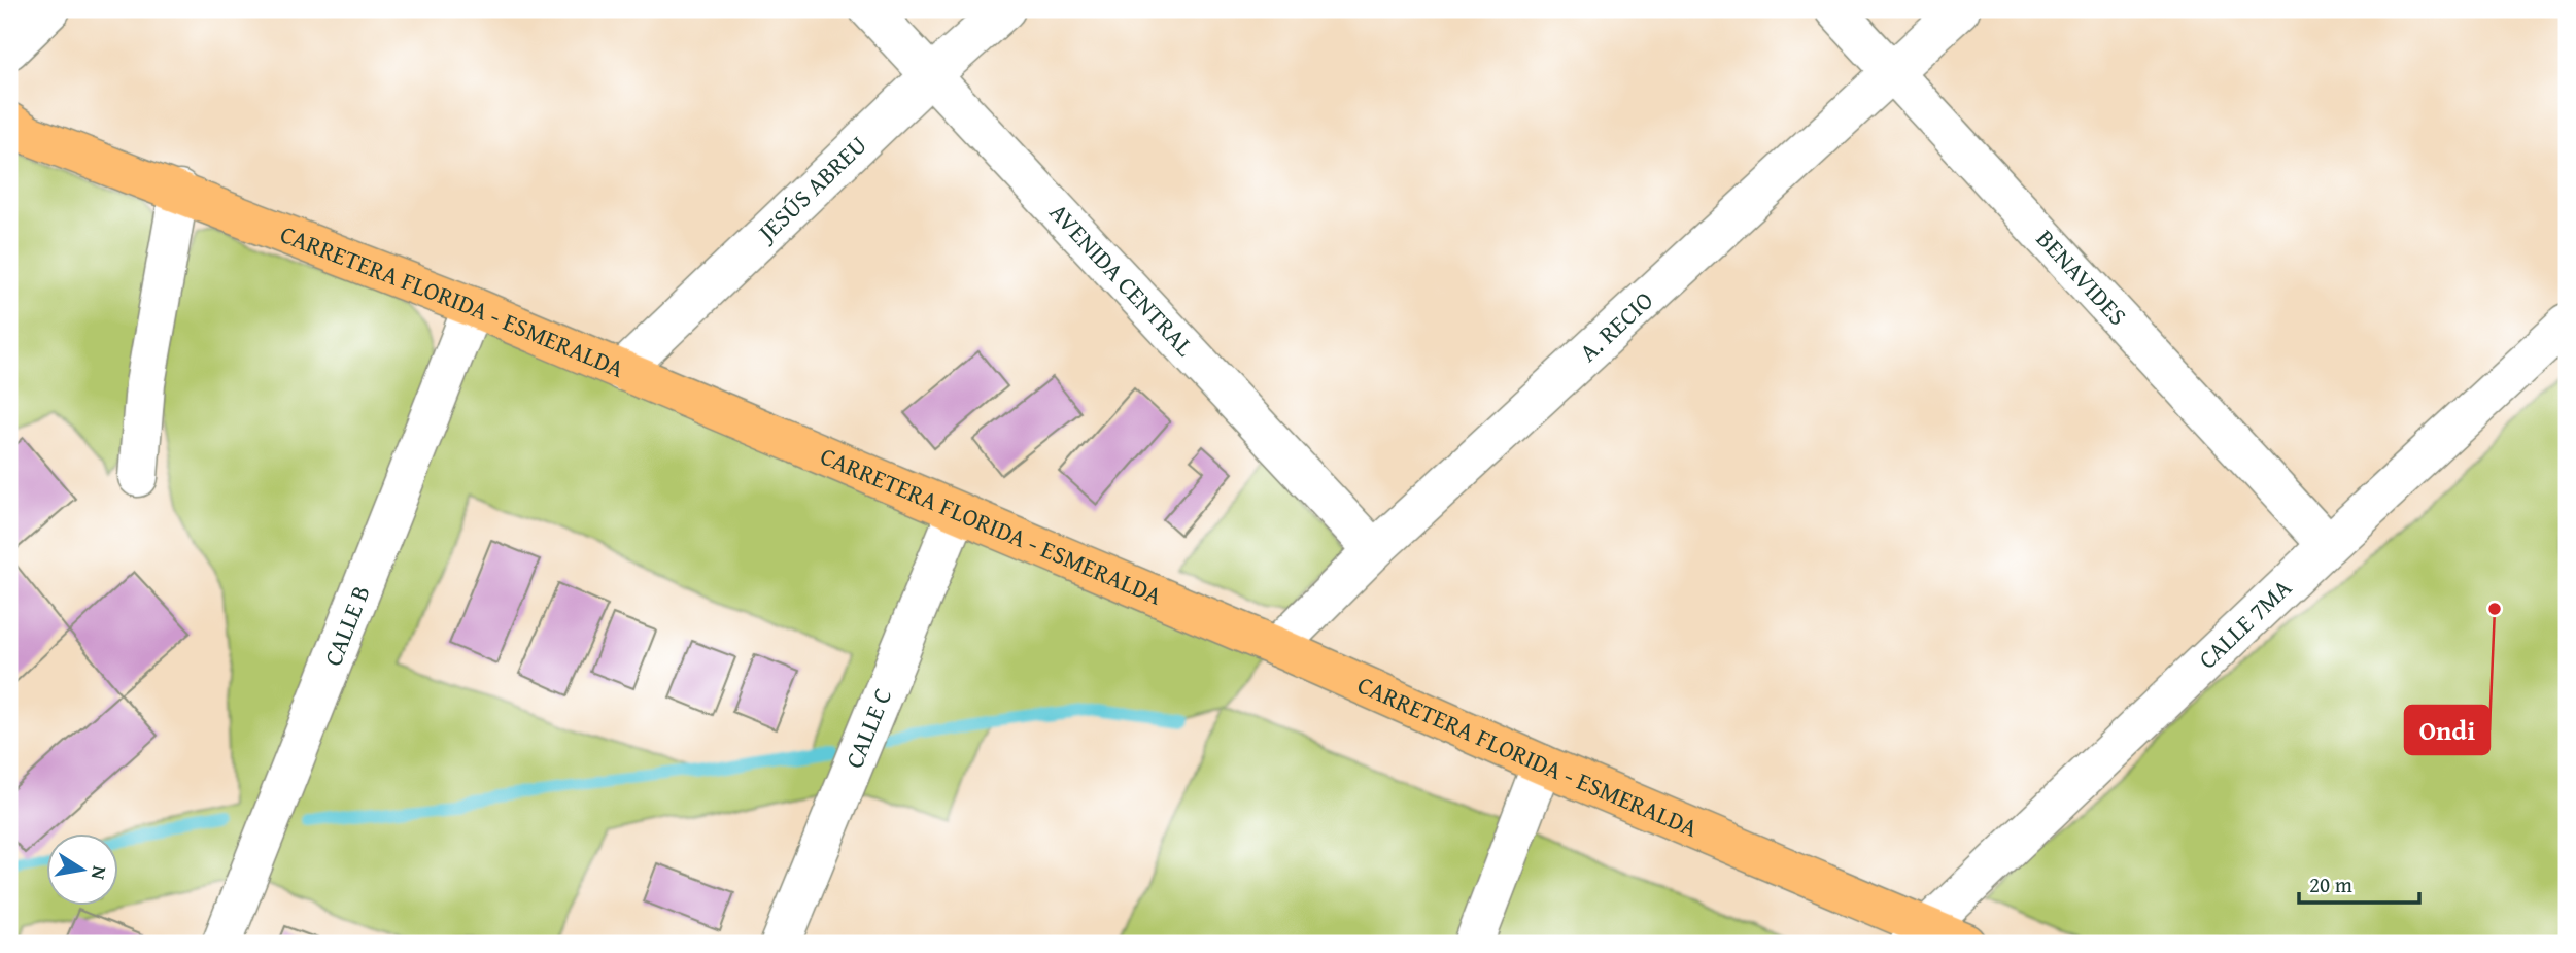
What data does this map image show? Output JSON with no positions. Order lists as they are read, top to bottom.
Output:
{
  "streets": {
    "main road": ["CARRETERA FLORIDA - ESMERALDA"],
    "street": [
      "JESÚS ABREU",
      "BENAVIDES",
      "AVENIDA CENTRAL",
      "A. RECIO",
      "CALLE 7MA",
      "CALLE B",
      "CALLE C"
    ]
  },
  "crossings": [
    ["JESÚS ABREU", "AVENIDA CENTRAL"],
    ["JESÚS ABREU", "CARRETERA FLORIDA - ESMERALDA"],
    ["BENAVIDES", "A. RECIO"],
    ["BENAVIDES", "CALLE 7MA"],
    ["AVENIDA CENTRAL", "A. RECIO"],
    ["CARRETERA FLORIDA - ESMERALDA", "A. RECIO"],
    ["CARRETERA FLORIDA - ESMERALDA", "CALLE 7MA"],
    ["CARRETERA FLORIDA - ESMERALDA", "CALLE B"],
    ["CARRETERA FLORIDA - ESMERALDA", "CALLE C"]
  ],
  "places": ["Ondi"],
  "scale_bar": "20 m",
  "north": "right"
}
